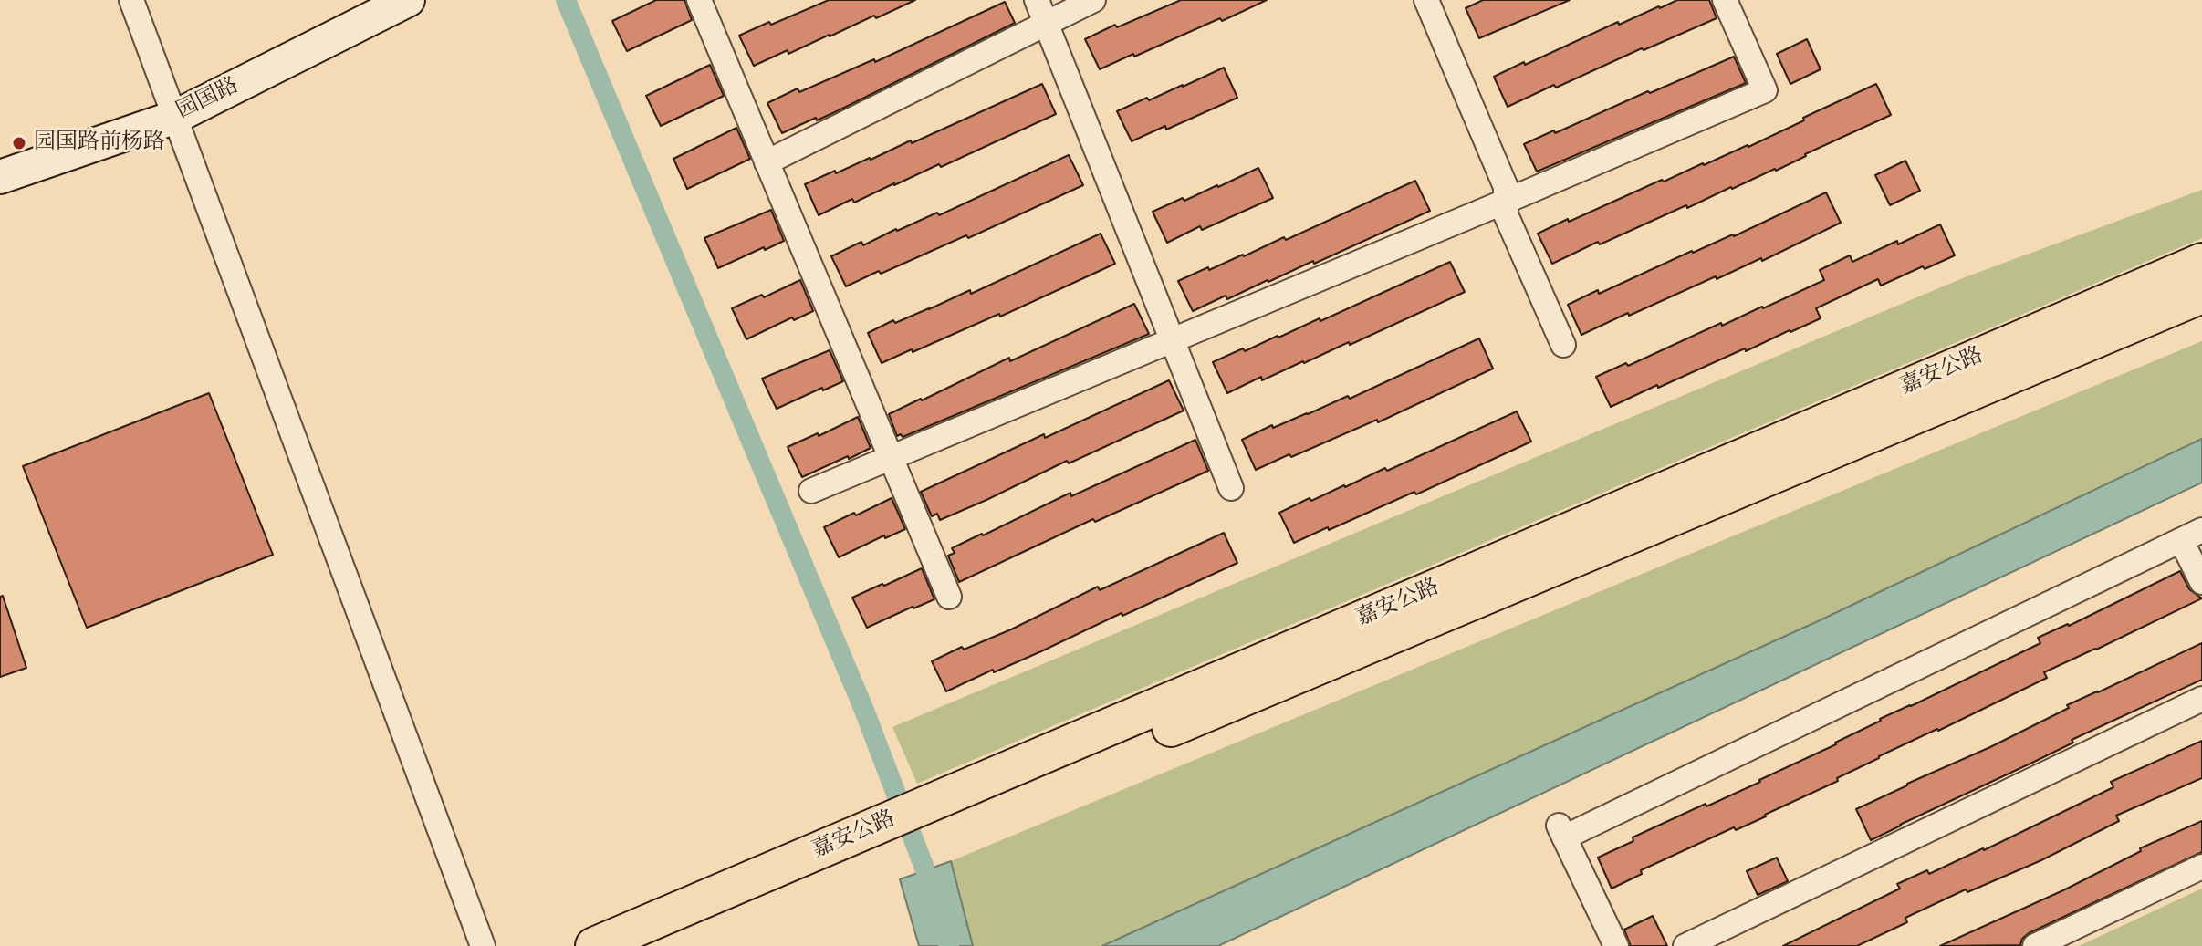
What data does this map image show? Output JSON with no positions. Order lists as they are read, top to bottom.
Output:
{
  "streets": {
    "main road": ["嘉安公路"],
    "street": ["园国路"]
  },
  "places": ["园国路前杨路"]
}
